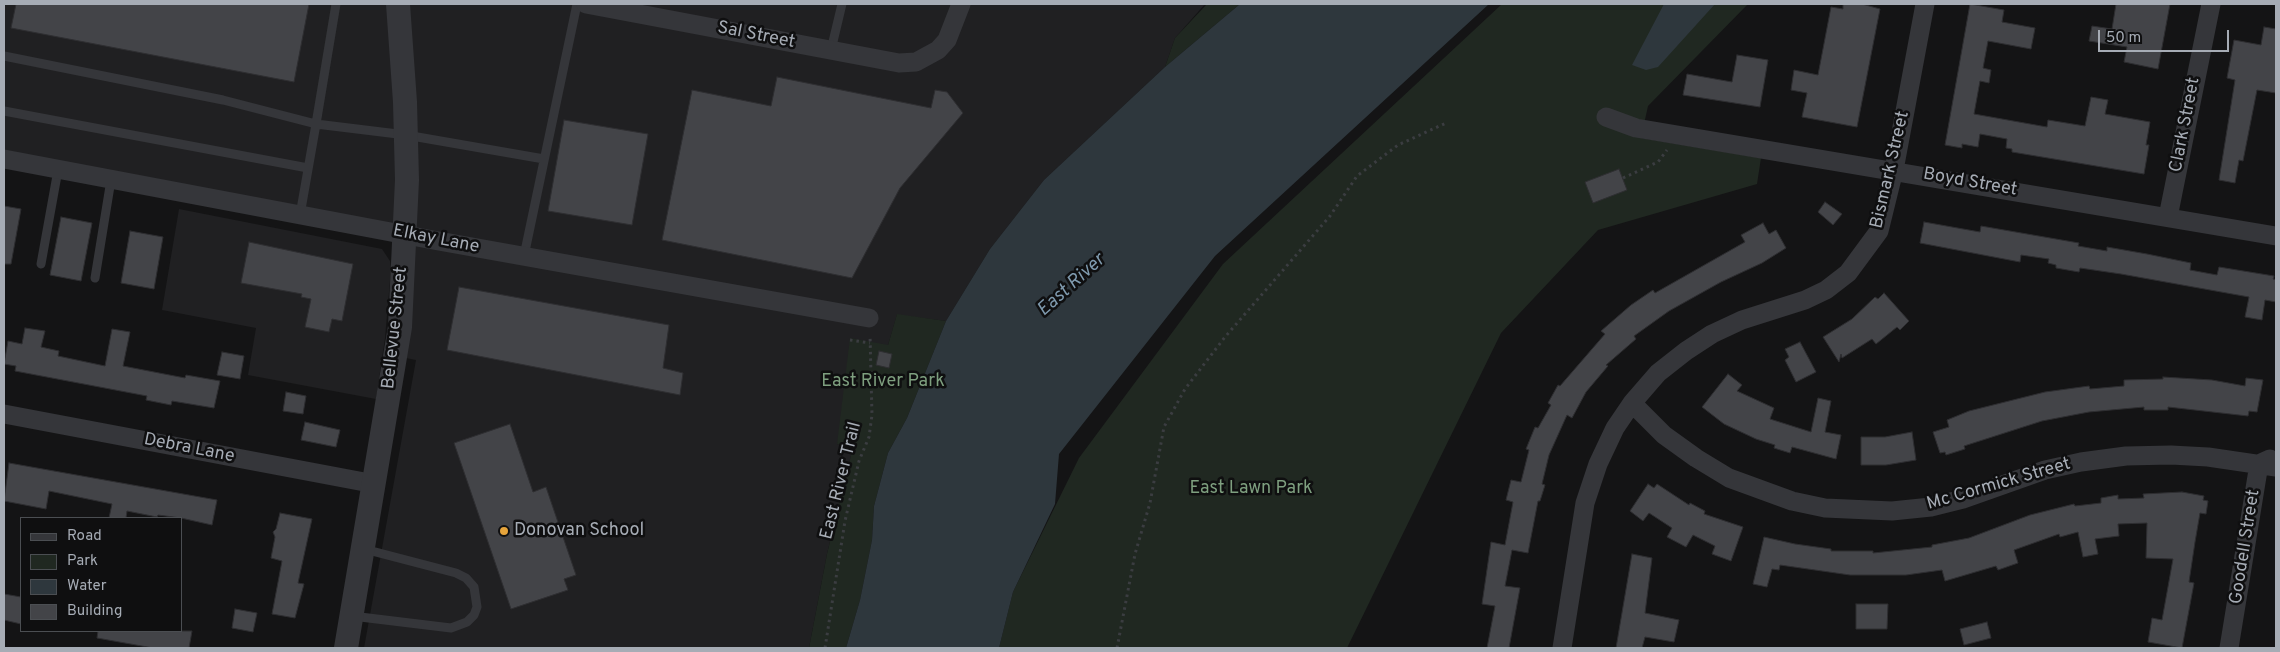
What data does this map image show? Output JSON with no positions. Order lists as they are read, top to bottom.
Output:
{
  "streets": {
    "street": [
      "Sal Street",
      "Clark Street",
      "Bismark Street",
      "Boyd Street",
      "Elkay Lane",
      "Bellevue Street",
      "Debra Lane",
      "Mc Cormick Street",
      "Goodell Street"
    ],
    "path": ["East River Trail"]
  },
  "crossings": [
    ["Clark Street", "Boyd Street"],
    ["Bismark Street", "Boyd Street"],
    ["Bismark Street", "Mc Cormick Street"],
    ["Elkay Lane", "Bellevue Street"],
    ["Elkay Lane", "East River Trail"],
    ["Bellevue Street", "Debra Lane"],
    ["Mc Cormick Street", "Goodell Street"]
  ],
  "water": ["East River"],
  "parks": ["East River Park", "East Lawn Park"],
  "places": ["Donovan School"],
  "legend": [
    "Road",
    "Park",
    "Water",
    "Building"
  ],
  "scale_bar": "50 m"
}
